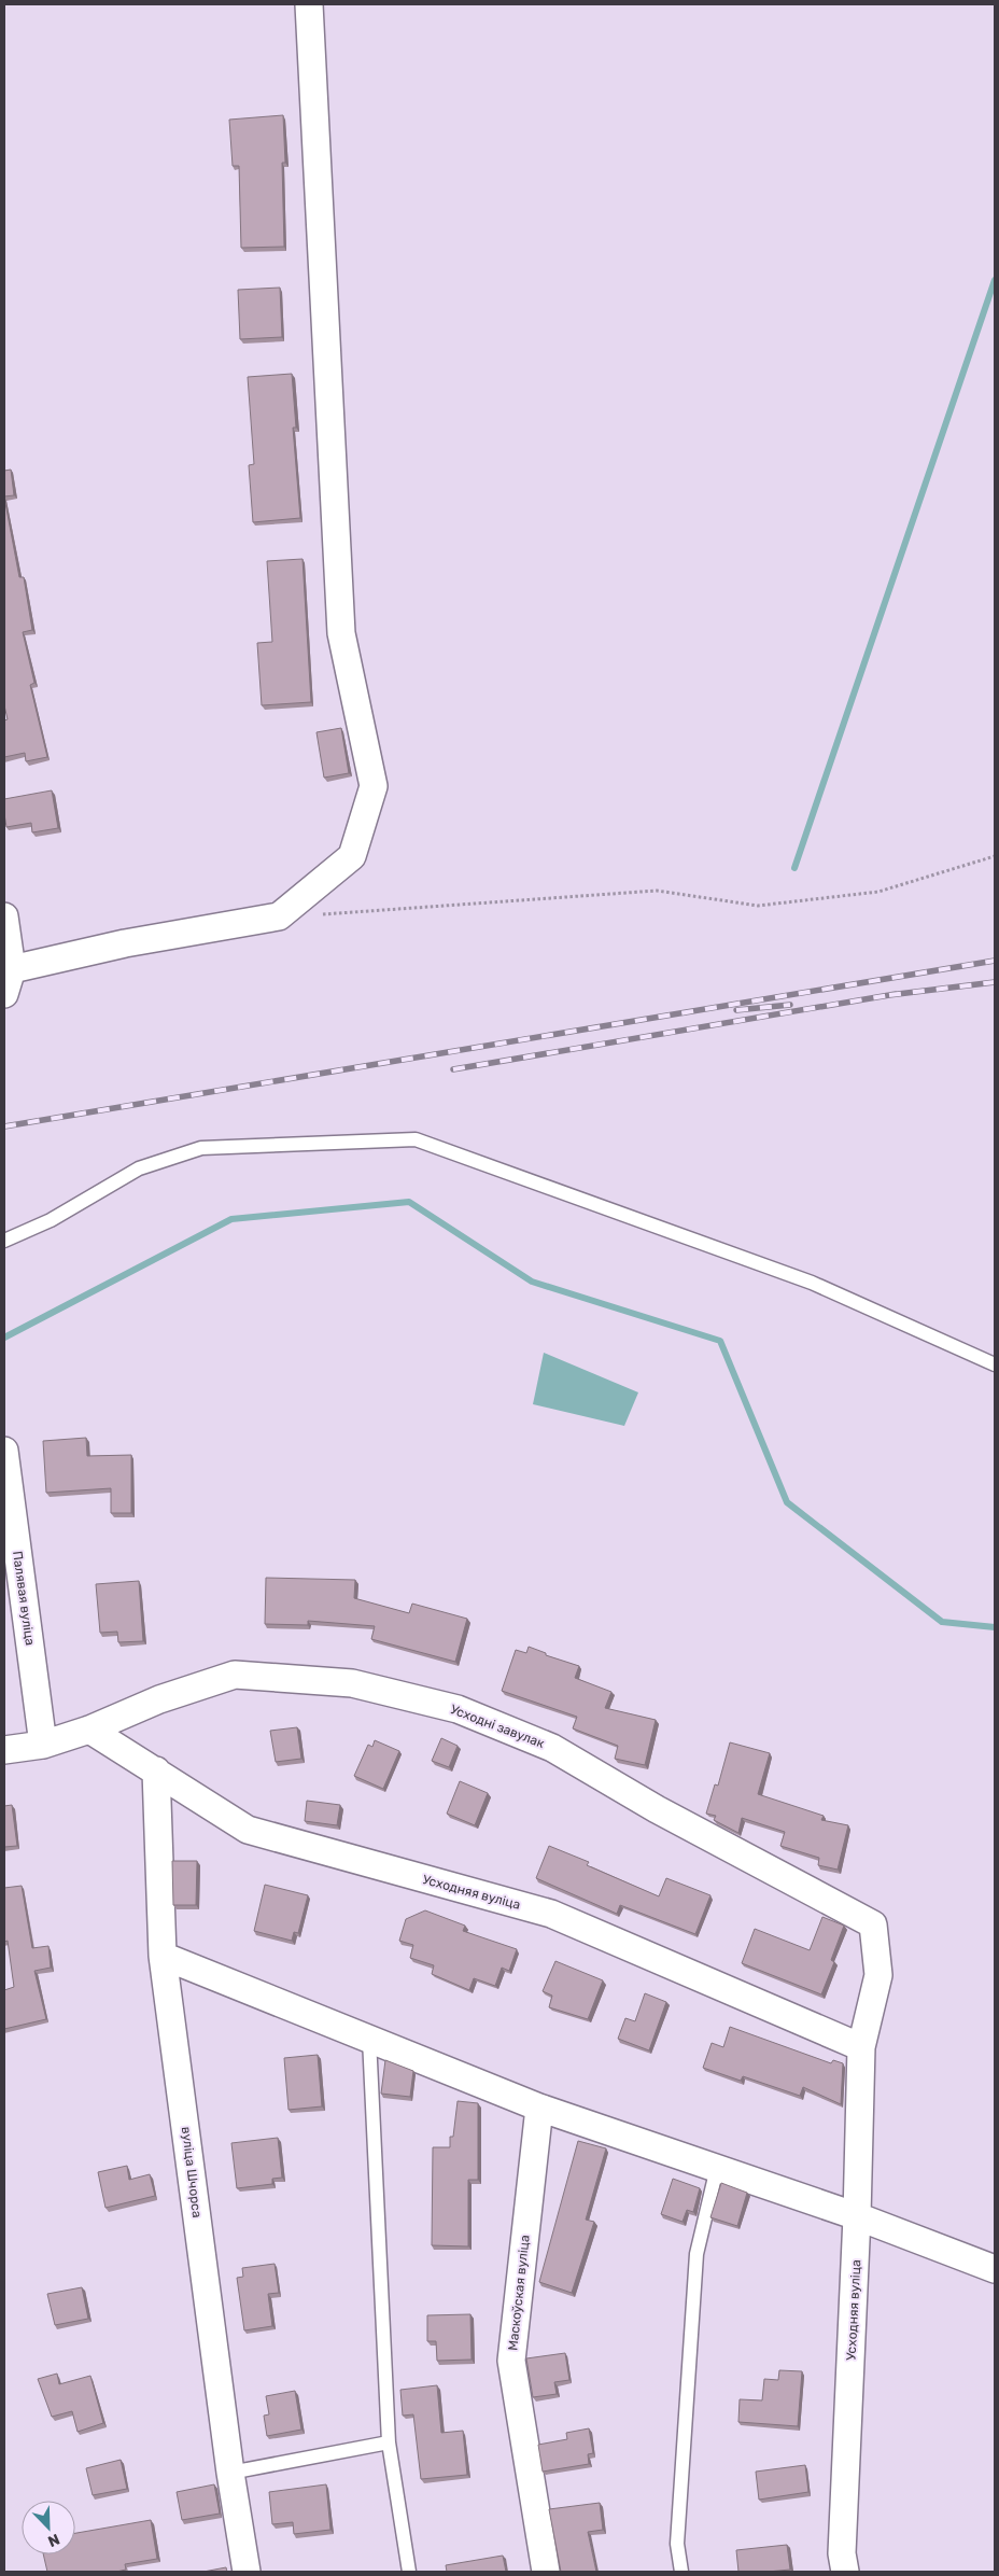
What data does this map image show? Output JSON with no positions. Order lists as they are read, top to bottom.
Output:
{
  "streets": {
    "street": [
      "Палявая вуліца",
      "Усходні завулак",
      "Усходняя вуліца",
      "вуліца Шчорса",
      "Маскоўская вуліца"
    ]
  },
  "crossings": [
    ["Палявая вуліца", "Усходні завулак"],
    ["Усходні завулак", "Усходняя вуліца"],
    ["Усходняя вуліца", "вуліца Шчорса"]
  ],
  "north": "bottom right"
}
